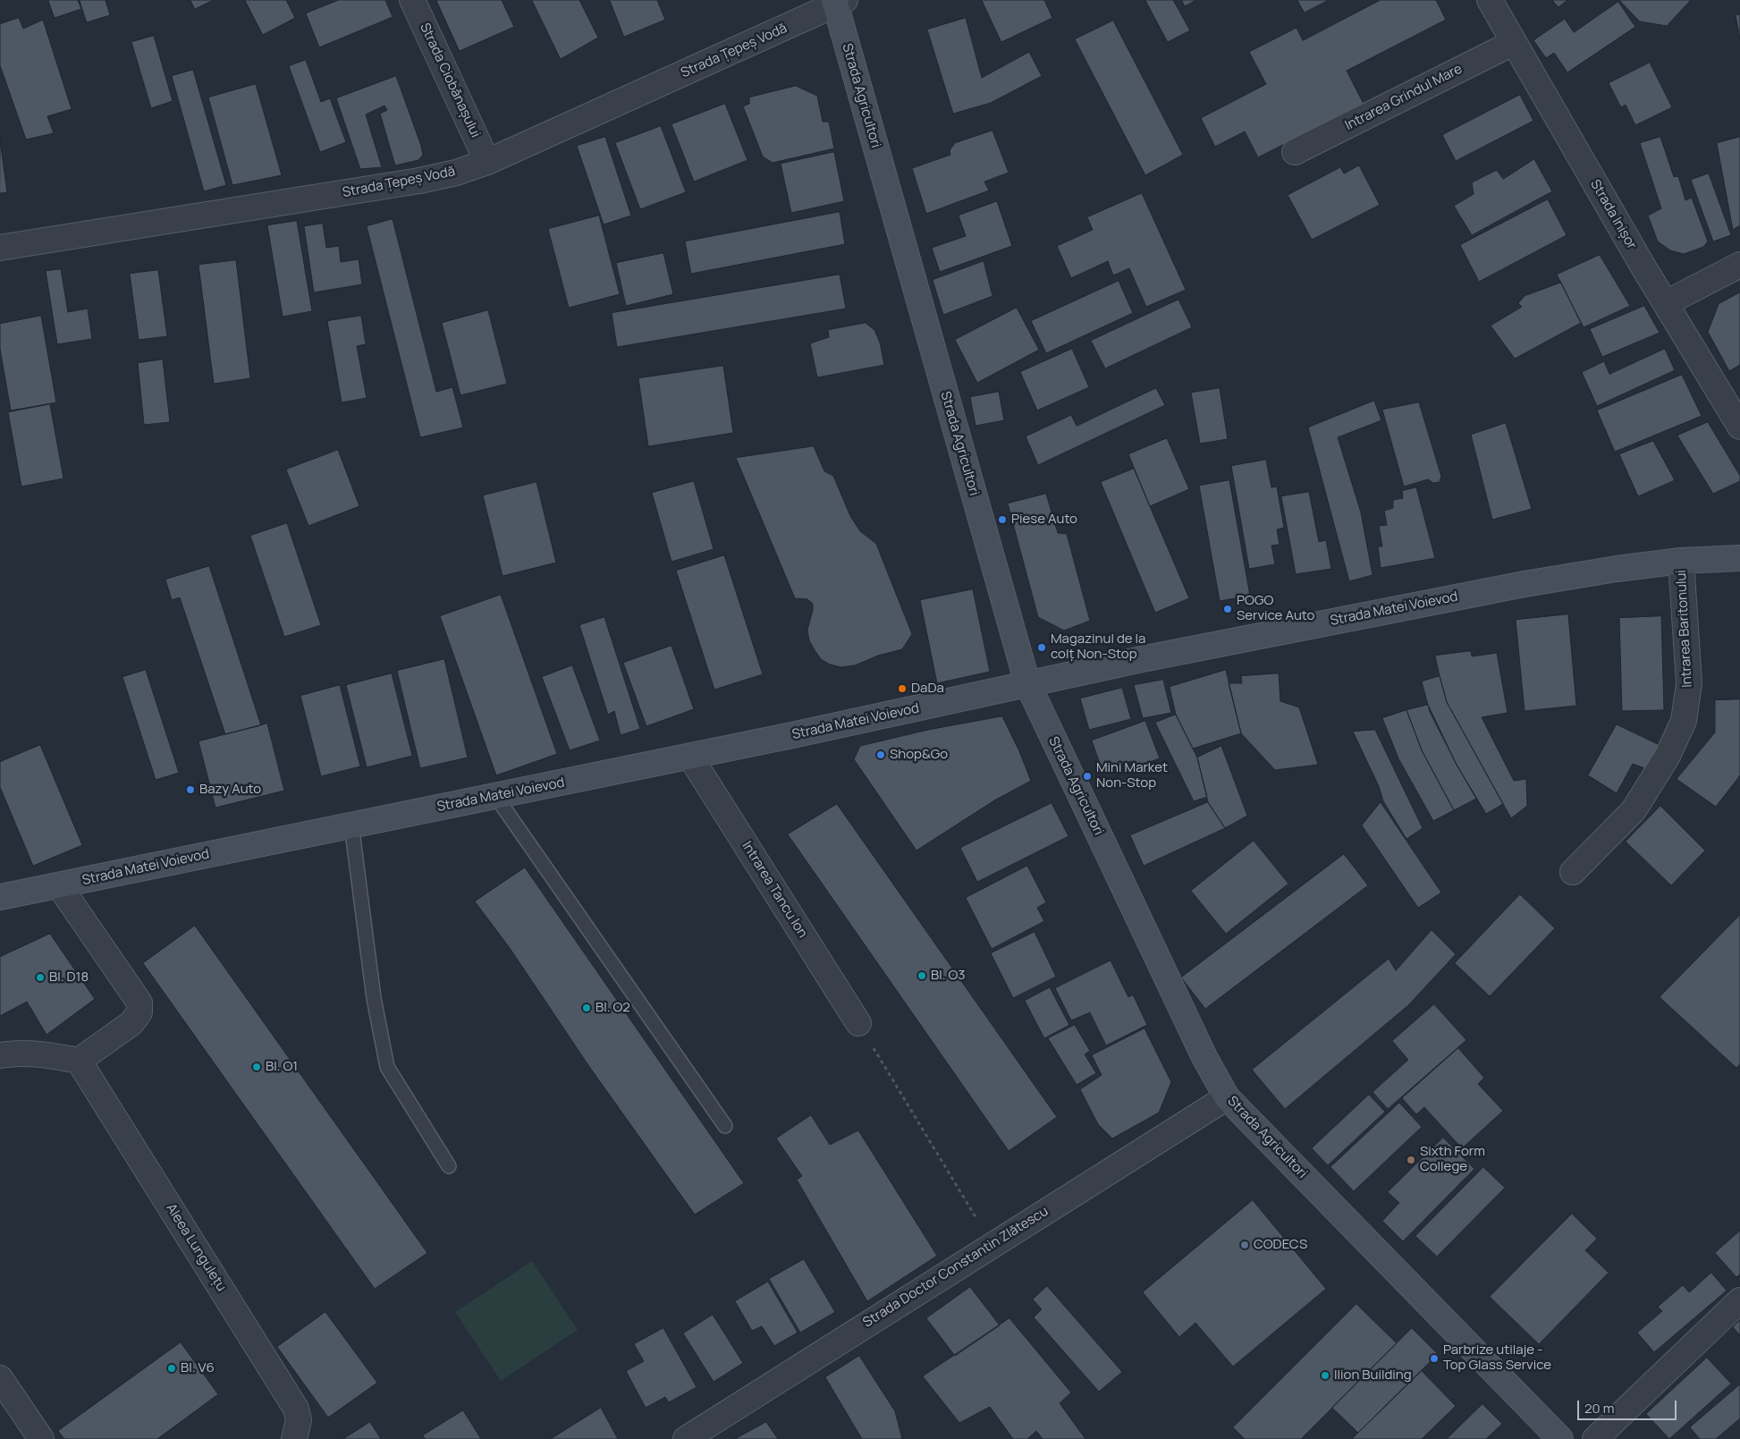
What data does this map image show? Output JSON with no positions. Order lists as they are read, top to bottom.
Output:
{
  "streets": {
    "street": [
      "Strada Țepeș Vodă",
      "Strada Ciobănașului",
      "Strada Agricultori",
      "Intrarea Grindul Mare",
      "Strada Inișor",
      "Strada Matei Voievod",
      "Intrarea Baritonului",
      "Intrarea Tancu Ion",
      "Aleea Lungulețu",
      "Strada Doctor Constantin Zlătescu"
    ]
  },
  "crossings": [
    ["Strada Țepeș Vodă", "Strada Ciobănașului"],
    ["Strada Țepeș Vodă", "Strada Agricultori"],
    ["Strada Agricultori", "Strada Matei Voievod"],
    ["Strada Agricultori", "Strada Doctor Constantin Zlătescu"],
    ["Intrarea Grindul Mare", "Strada Inișor"],
    ["Strada Matei Voievod", "Intrarea Baritonului"],
    ["Strada Matei Voievod", "Intrarea Tancu Ion"]
  ],
  "places": [
    "Piese Auto",
    "POGO Service Auto",
    "Magazinul de la colț Non-Stop",
    "DaDa",
    "Shop&Go",
    "Mini Market Non-Stop",
    "Bazy Auto",
    "Bl. O3",
    "Bl. D18",
    "Bl. O2",
    "Bl. O1",
    "Sixth Form College",
    "CODECS",
    "Parbrize utilaje - Top Glass Service",
    "Bl. V6",
    "Ilion Building"
  ],
  "scale_bar": "20 m"
}
